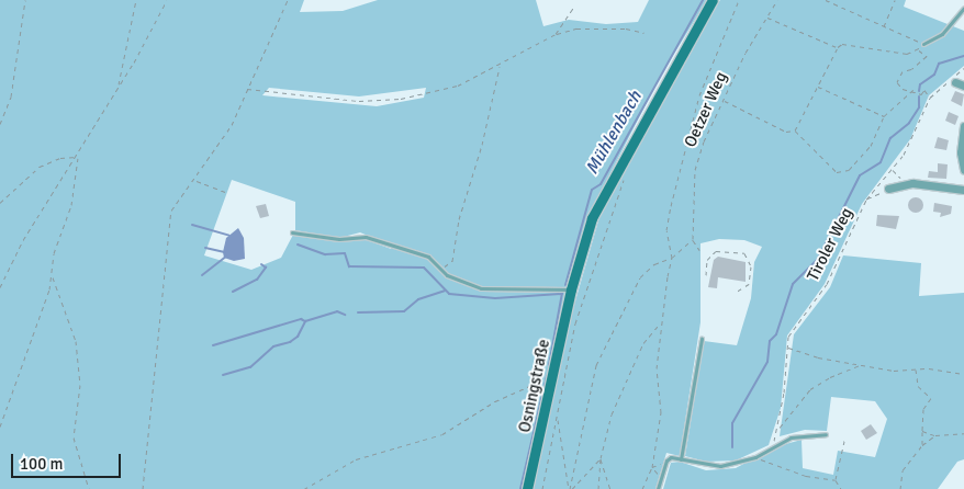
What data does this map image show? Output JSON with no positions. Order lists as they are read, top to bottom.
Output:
{
  "streets": {
    "main road": ["Osningstraße"],
    "path": ["Oetzer Weg", "Tiroler Weg"]
  },
  "water": ["Mühlenbach"],
  "scale_bar": "100 m"
}
